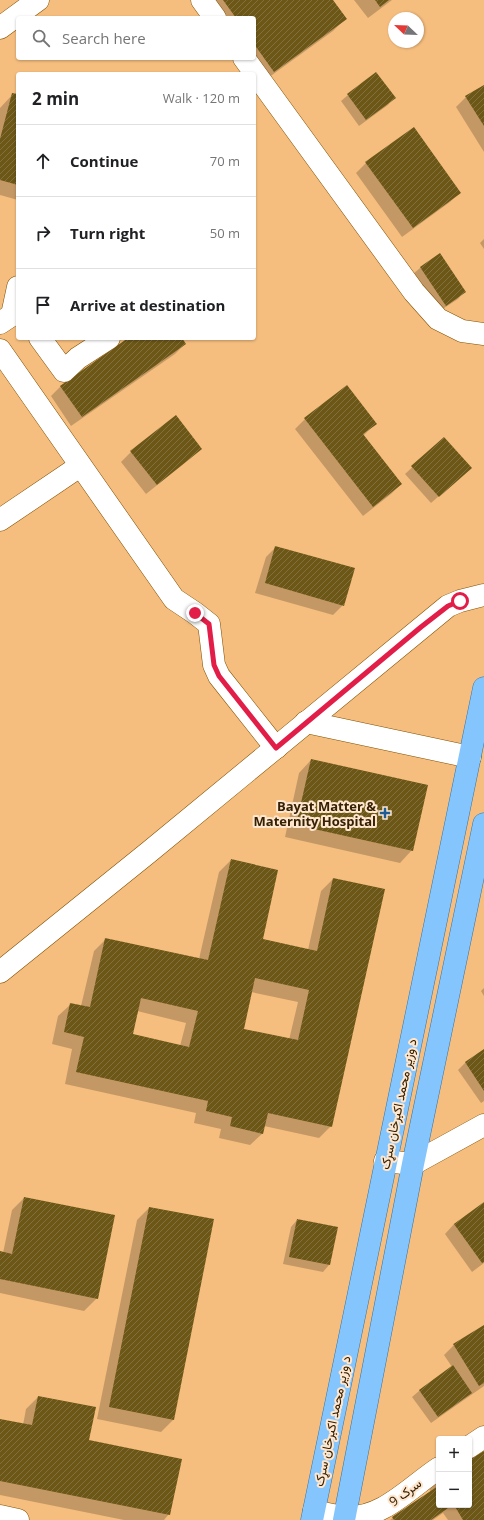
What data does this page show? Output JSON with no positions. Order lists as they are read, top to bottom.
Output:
{
  "streets": {
    "main road": ["د وزیر محمد اکبرخان سړک"],
    "street": ["سرک 9"]
  },
  "crossings": [
    ["د وزیر محمد اکبرخان سړک", "سرک 9"]
  ],
  "places": {
    "health": ["Bayat Matter & Maternity Hospital"]
  },
  "north": "top left",
  "page": {
    "search": "Search here",
    "heading": ["2 min", "Walk · 120 m"],
    "list": [
      ["Continue", "70 m"],
      ["Turn right", "50 m"],
      "Arrive at destination"
    ],
    "map_buttons": ["+", "−"]
  }
}
